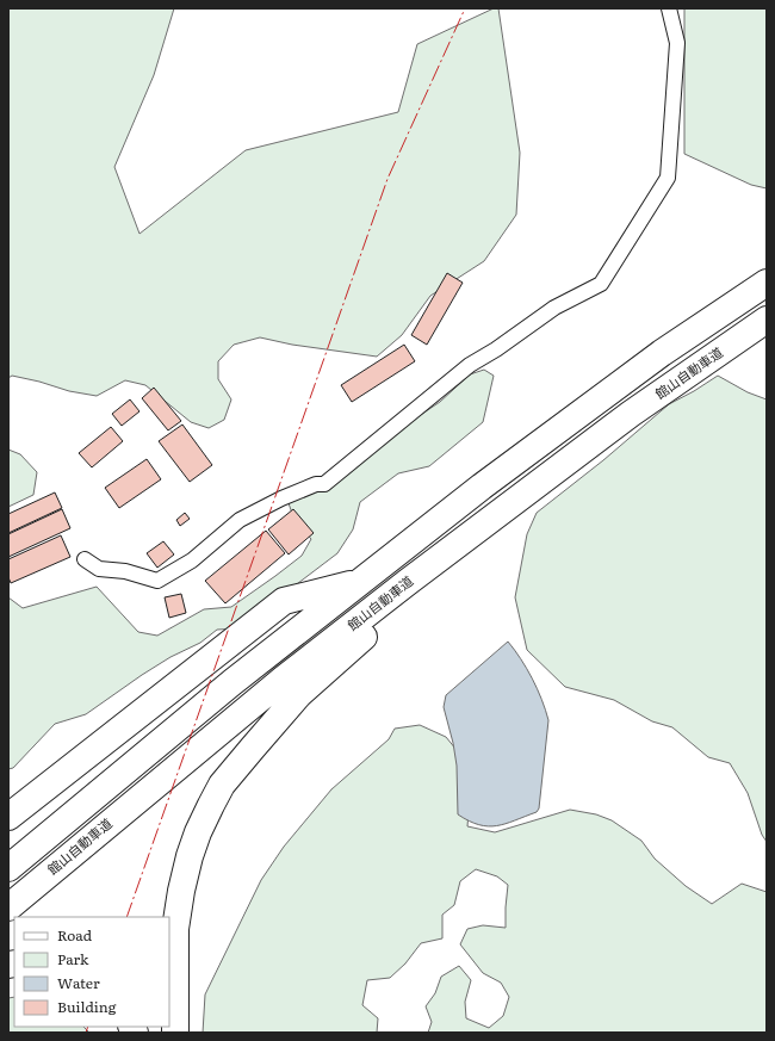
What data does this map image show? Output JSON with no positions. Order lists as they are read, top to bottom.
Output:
{
  "streets": {
    "highway": ["館山自動車道"]
  },
  "legend": [
    "Road",
    "Park",
    "Water",
    "Building"
  ]
}
